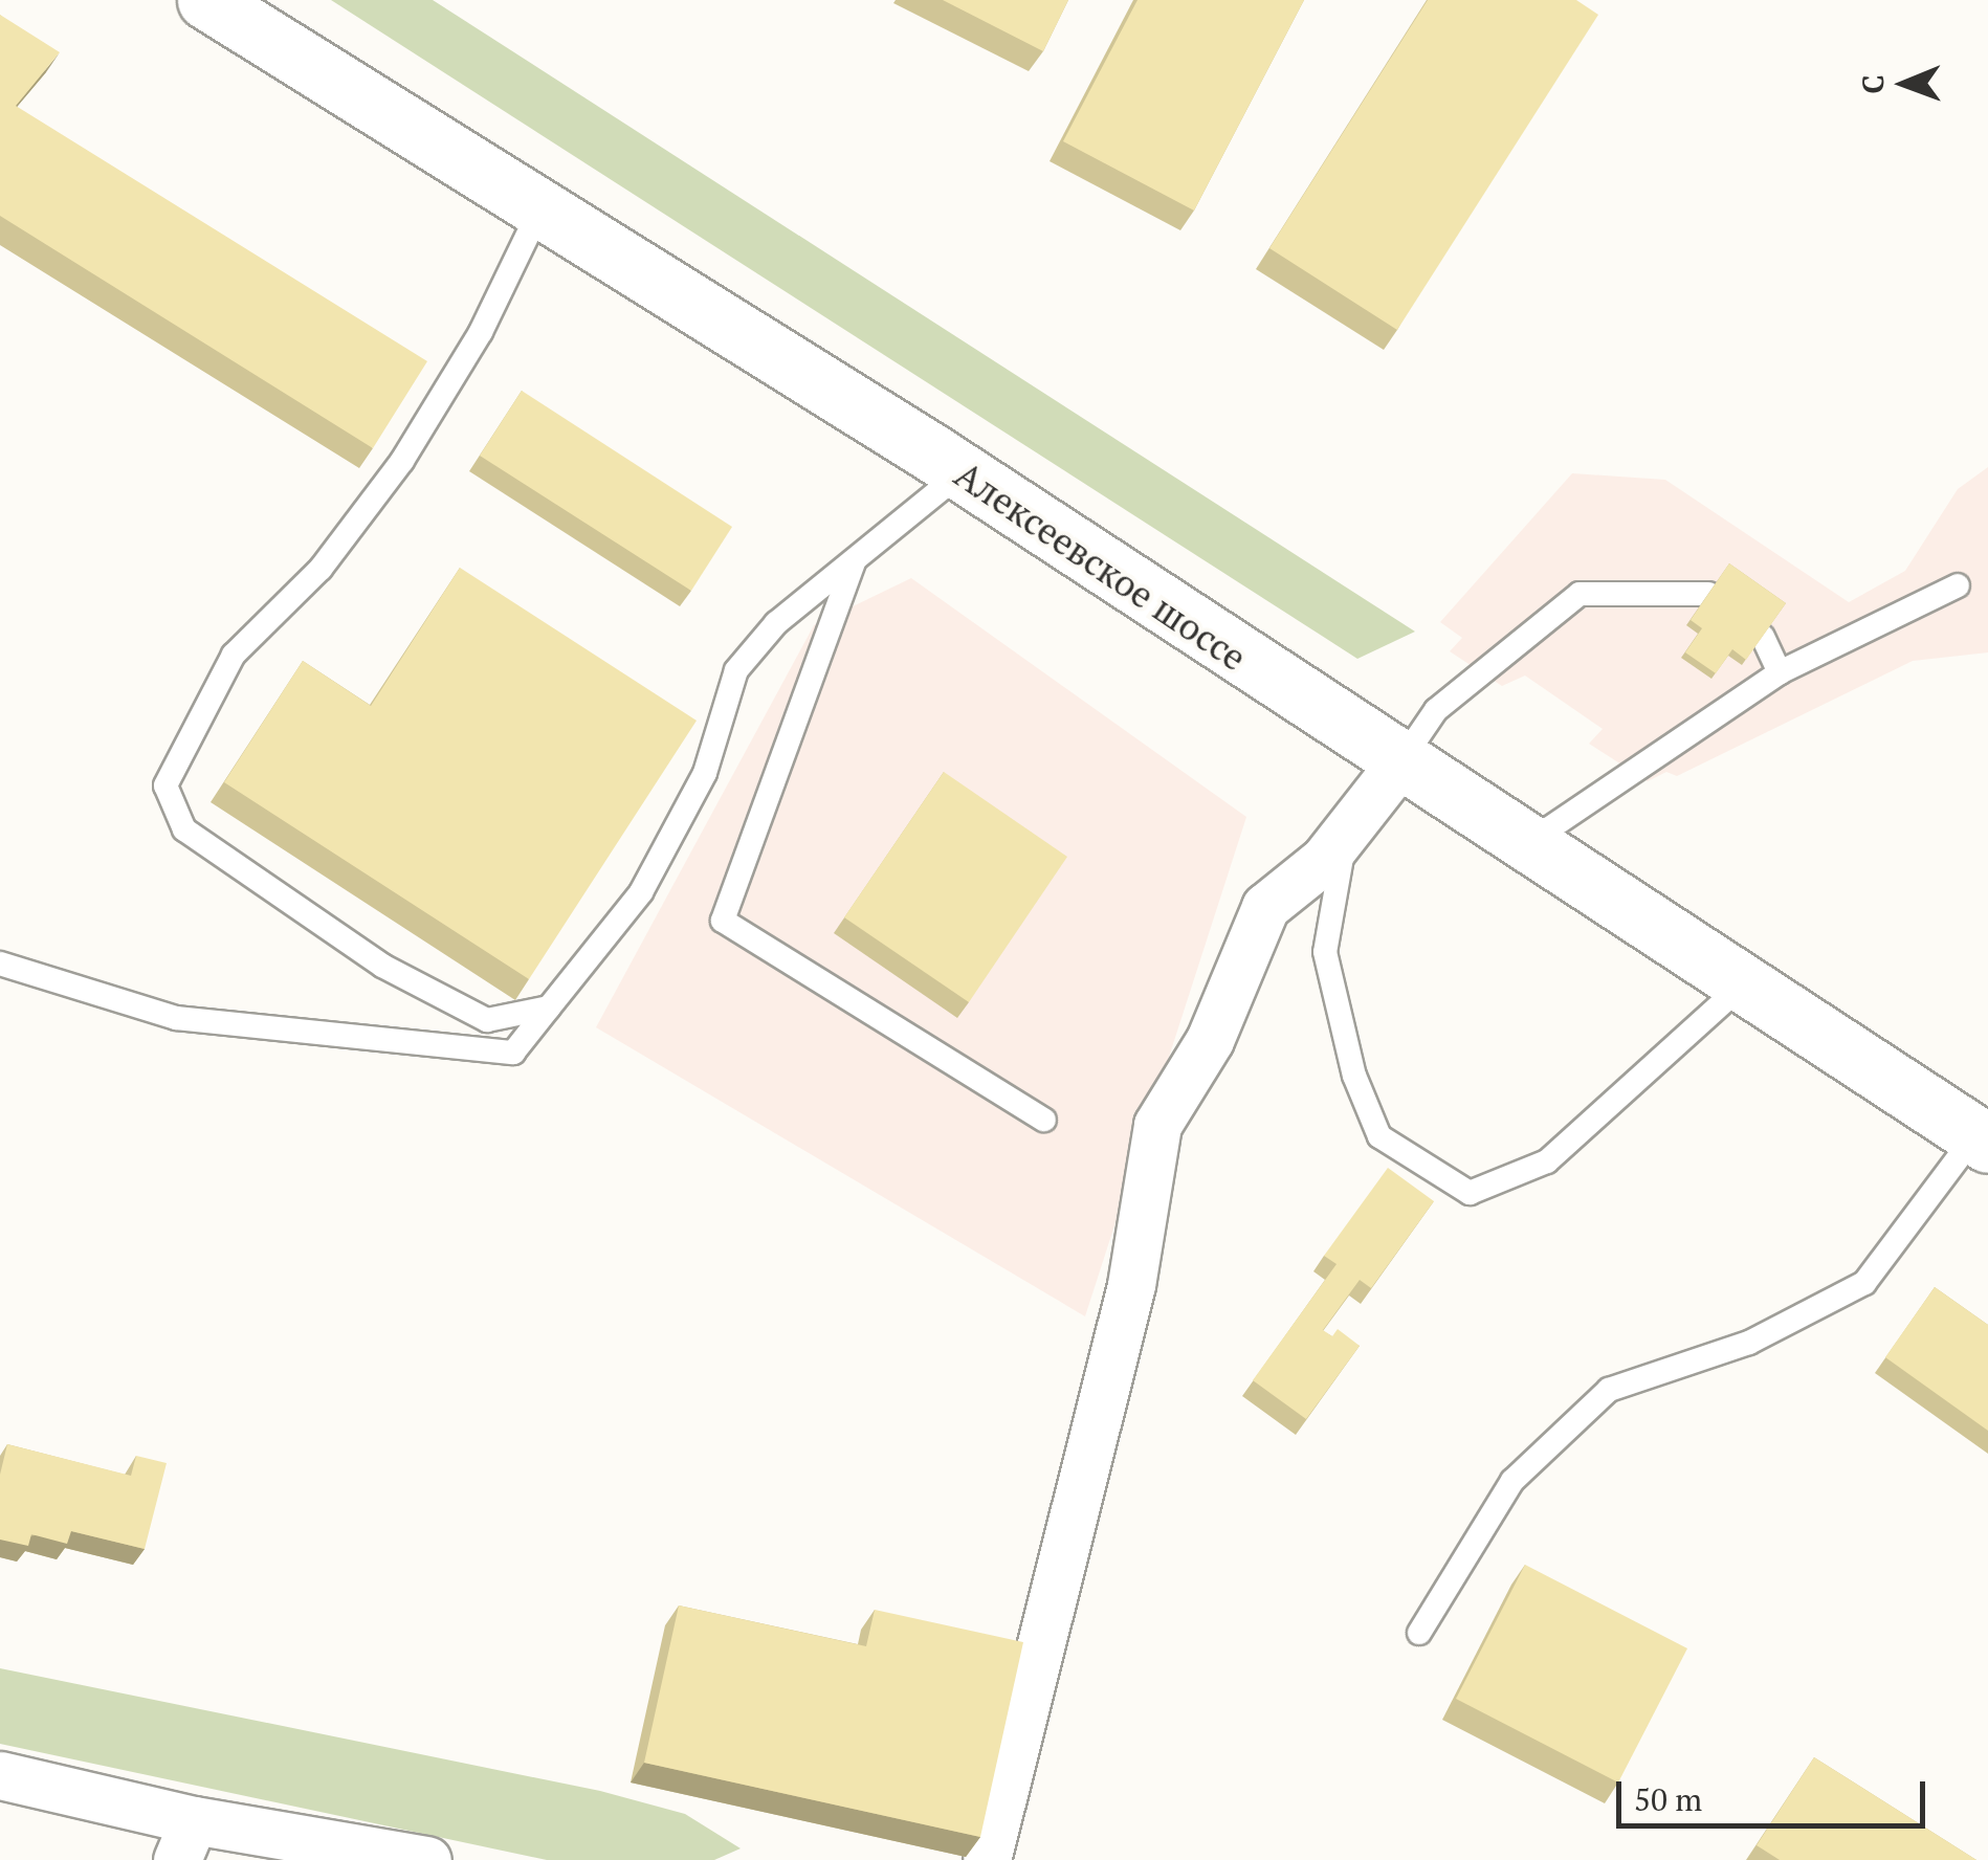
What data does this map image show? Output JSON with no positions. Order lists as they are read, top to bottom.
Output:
{
  "streets": {
    "street": ["Алексеевское шоссе"]
  },
  "scale_bar": "50 m",
  "north": "left"
}
